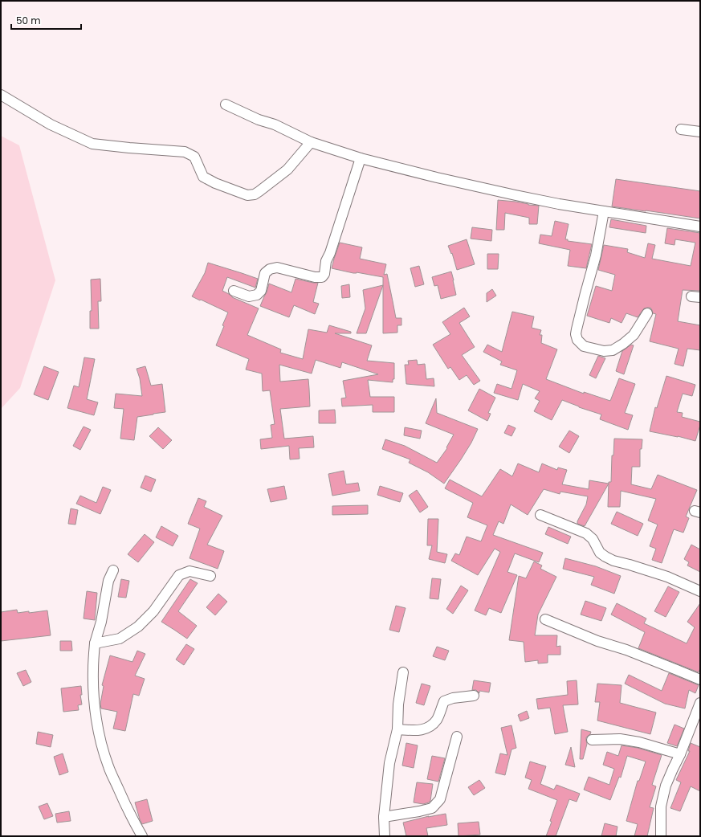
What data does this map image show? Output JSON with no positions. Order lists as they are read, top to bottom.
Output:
{
  "scale_bar": "50 m"
}
